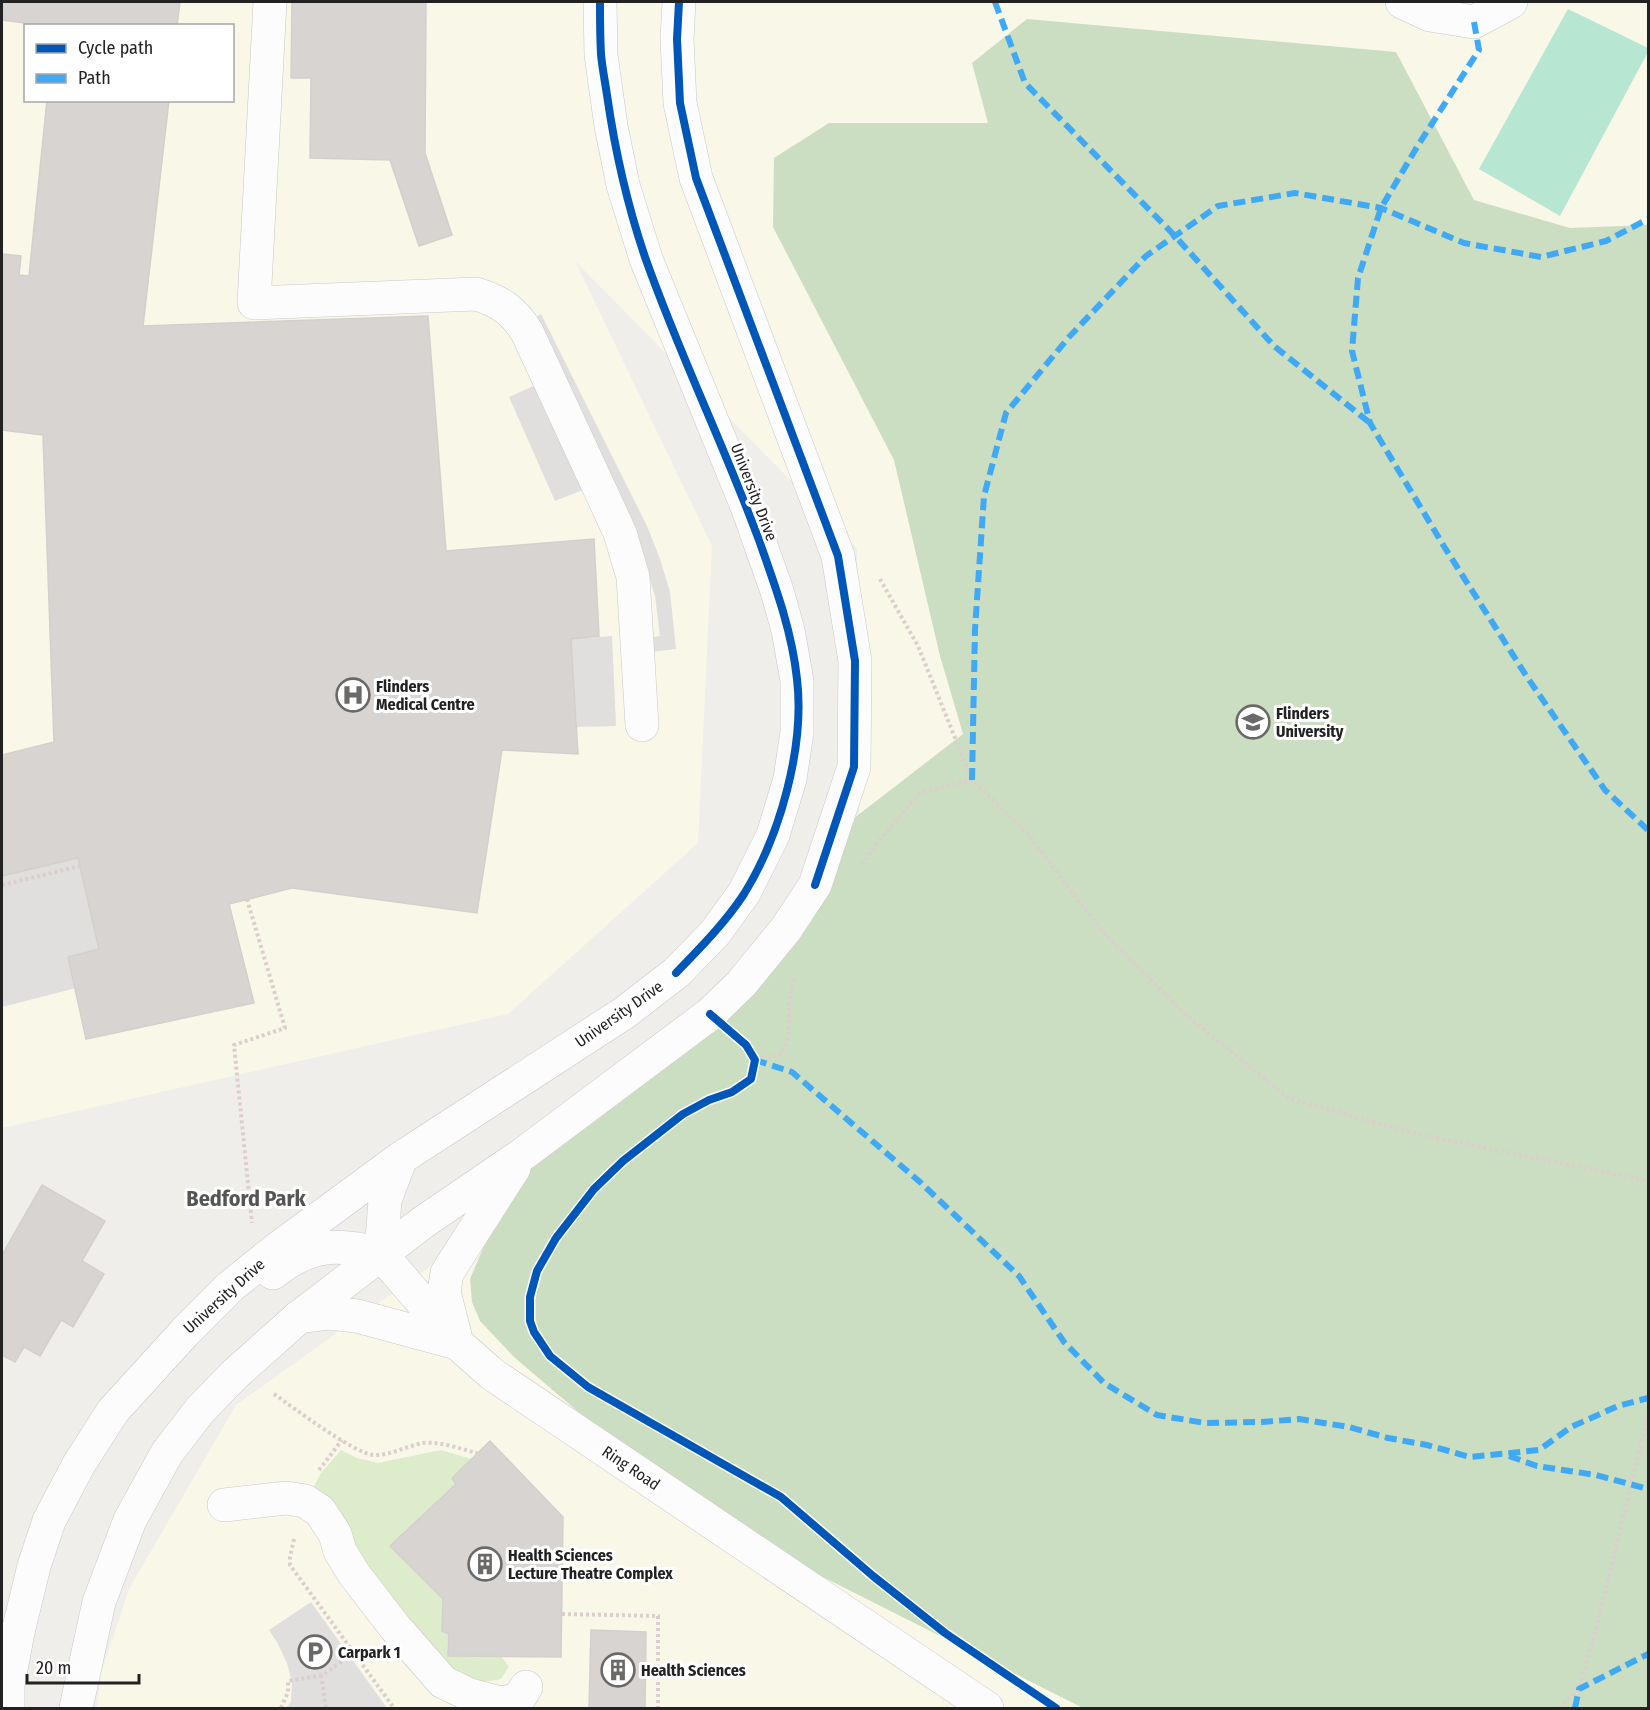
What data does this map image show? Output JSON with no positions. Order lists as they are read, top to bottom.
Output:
{
  "streets": {
    "street": ["University Drive", "Ring Road"]
  },
  "districts": ["Bedford Park"],
  "places": {
    "hospital": ["Flinders Medical Centre"],
    "school or university": ["Flinders University"],
    "building": ["Health Sciences Lecture Theatre Complex", "Health Sciences"],
    "parking": ["Carpark 1"]
  },
  "legend": ["Cycle path", "Path"],
  "scale_bar": "20 m"
}
